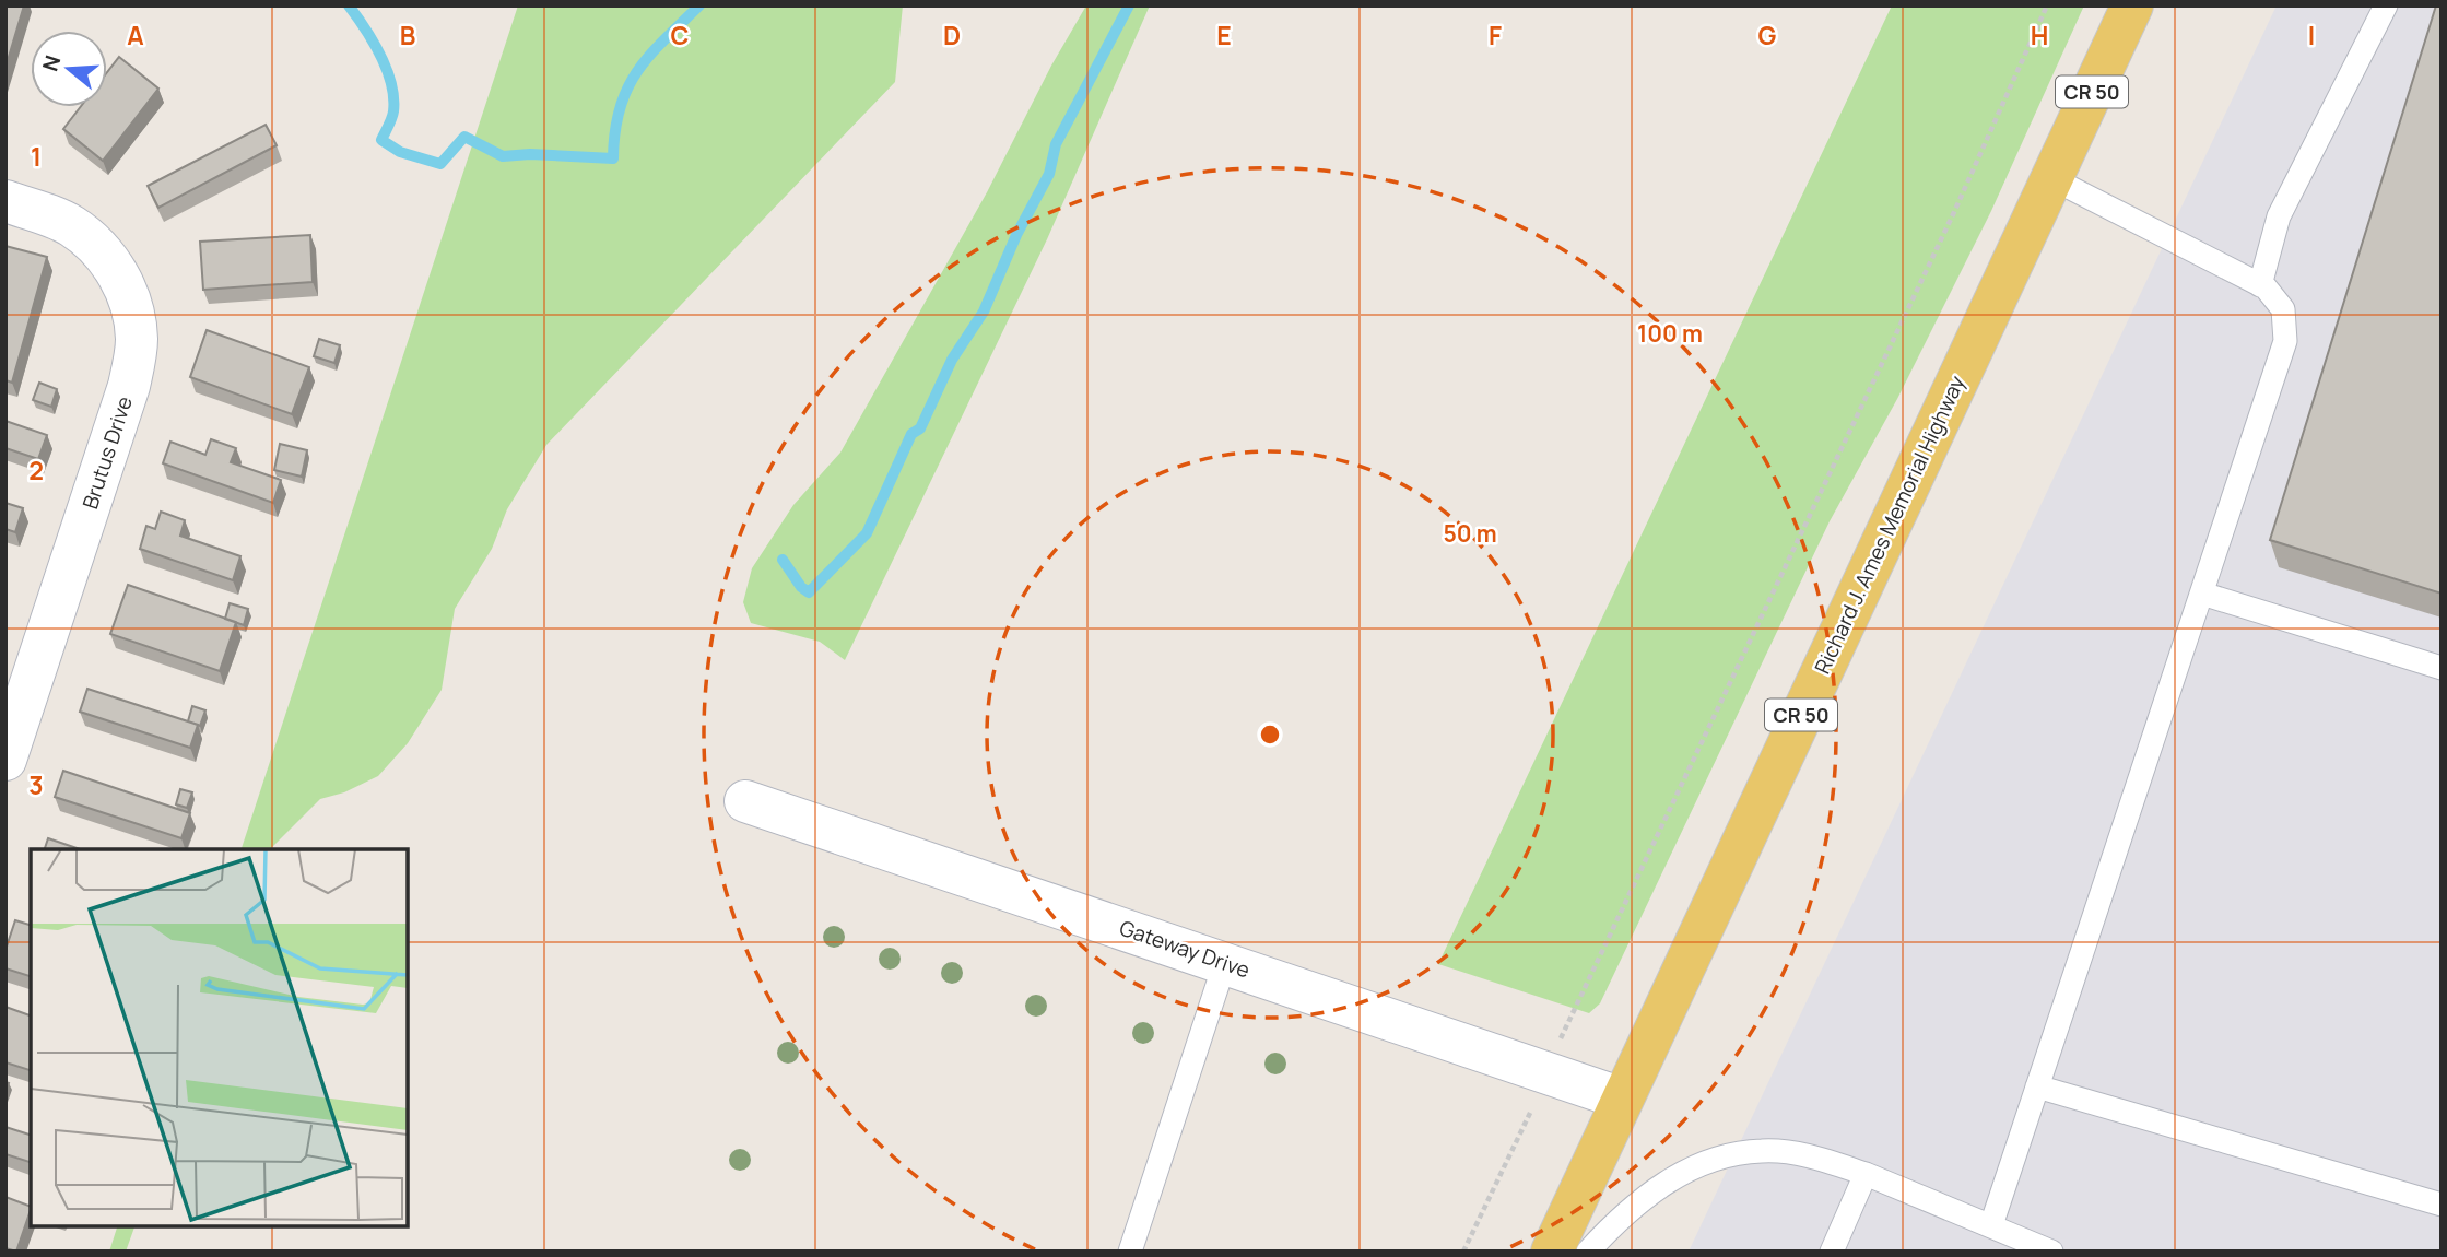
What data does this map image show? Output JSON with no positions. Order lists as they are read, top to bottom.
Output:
{
  "streets": {
    "main road": ["CR 50", "Richard J. Ames Memorial Highway"],
    "street": ["Brutus Drive", "Gateway Drive"]
  },
  "crossings": [
    ["Richard J. Ames Memorial Highway", "Gateway Drive"]
  ],
  "north": "left",
  "grid": {
    "columns": [
      "A",
      "B",
      "C",
      "D",
      "E",
      "F",
      "G",
      "H",
      "I"
    ],
    "rows": ["1", "2", "3"]
  },
  "rings": ["100 m", "50 m"]
}
